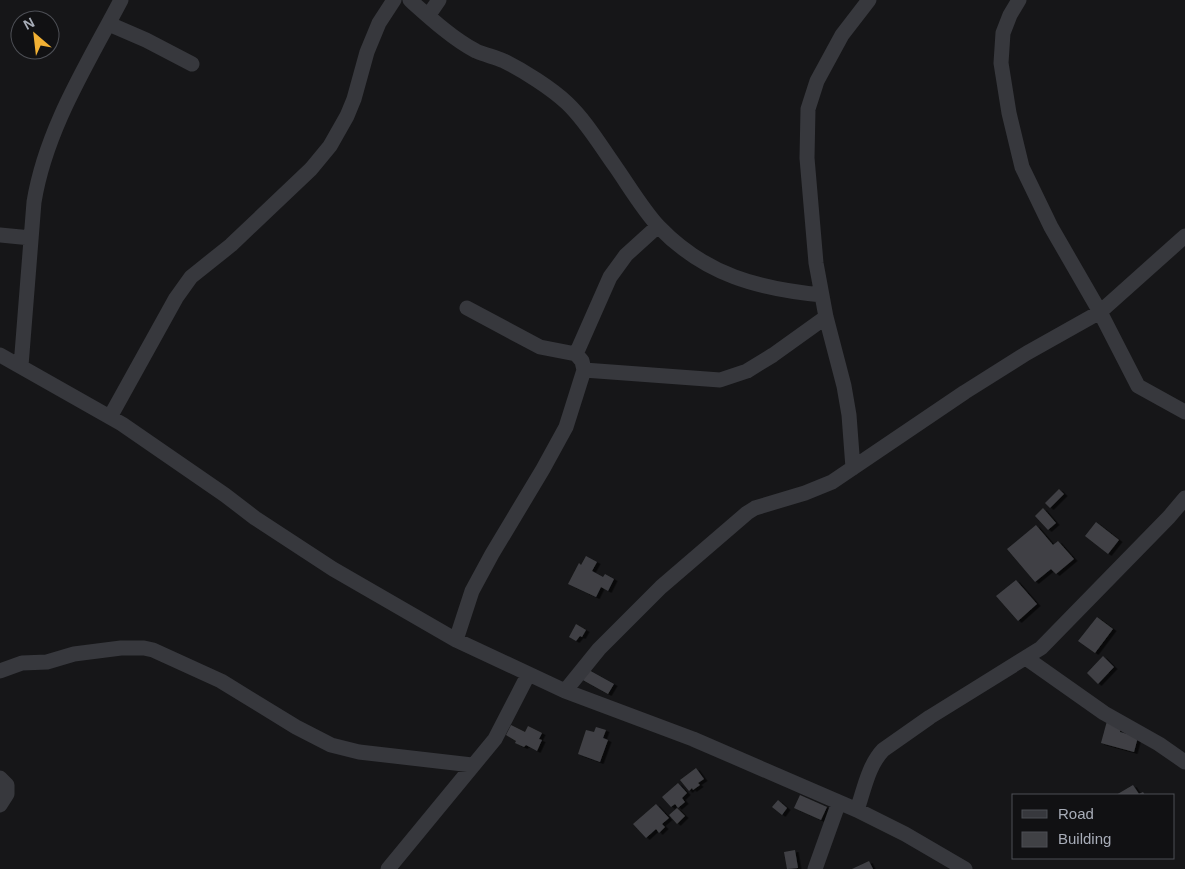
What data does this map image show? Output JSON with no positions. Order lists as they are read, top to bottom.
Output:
{
  "legend": ["Road", "Building"],
  "north": "top left"
}
